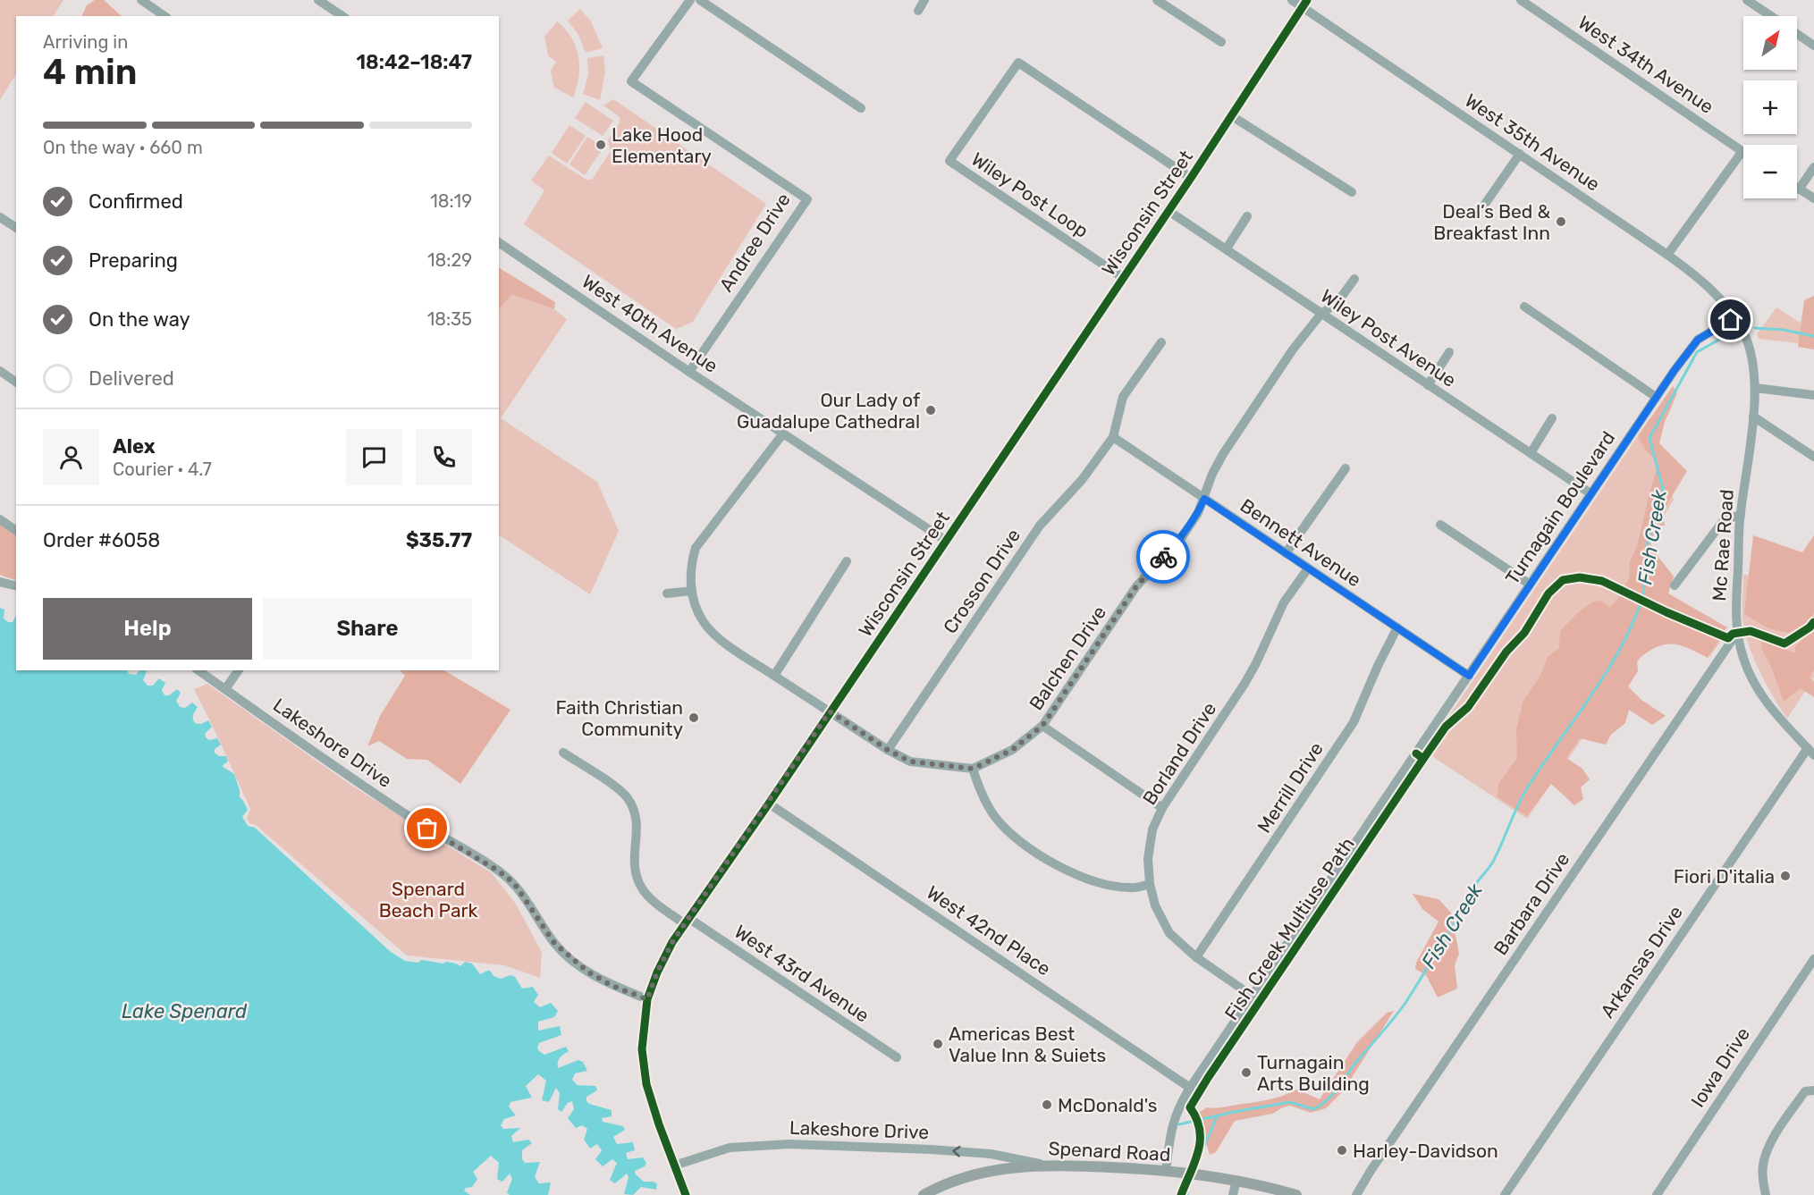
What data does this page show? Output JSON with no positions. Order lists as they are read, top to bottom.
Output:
{
  "streets": {
    "main road": ["Spenard Road"],
    "street": [
      "West 34th Avenue",
      "West 35th Avenue",
      "Wiley Post Loop",
      "Wisconsin Street",
      "Andree Drive",
      "West 40th Avenue",
      "Wiley Post Avenue",
      "Turnagain Boulevard",
      "Bennett Avenue",
      "Mc Rae Road",
      "Crosson Drive",
      "Balchen Drive",
      "Lakeshore Drive",
      "Borland Drive",
      "Merrill Drive",
      "Barbara Drive",
      "West 42nd Place",
      "Arkansas Drive",
      "West 43rd Avenue",
      "Iowa Drive"
    ],
    "cycle path": ["Fish Creek Multiuse Path"]
  },
  "crossings": [
    ["West 35th Avenue", "Wisconsin Street"],
    ["West 35th Avenue", "Turnagain Boulevard"],
    ["West 35th Avenue", "Mc Rae Road"],
    ["Wiley Post Loop", "Wisconsin Street"],
    ["Wisconsin Street", "West 40th Avenue"],
    ["Wisconsin Street", "Wiley Post Avenue"],
    ["Wisconsin Street", "Lakeshore Drive"],
    ["Wisconsin Street", "West 42nd Place"],
    ["Wisconsin Street", "West 43rd Avenue"],
    ["Andree Drive", "West 40th Avenue"],
    ["Wiley Post Avenue", "Turnagain Boulevard"],
    ["Wiley Post Avenue", "Balchen Drive"],
    ["Turnagain Boulevard", "Bennett Avenue"],
    ["Turnagain Boulevard", "Mc Rae Road"],
    ["Turnagain Boulevard", "Borland Drive"],
    ["Turnagain Boulevard", "West 42nd Place"],
    ["Turnagain Boulevard", "Spenard Road"],
    ["Bennett Avenue", "Crosson Drive"],
    ["Bennett Avenue", "Balchen Drive"],
    ["Bennett Avenue", "Borland Drive"],
    ["Bennett Avenue", "Merrill Drive"],
    ["Mc Rae Road", "Barbara Drive"],
    ["Mc Rae Road", "Arkansas Drive"],
    ["Lakeshore Drive", "Spenard Road"],
    ["Borland Drive", "Merrill Drive"]
  ],
  "water": ["Fish Creek", "Lake Spenard"],
  "parks": ["Spenard Beach Park"],
  "places": [
    "Lake Hood Elementary",
    "Deal’s Bed & Breakfast Inn",
    "Our Lady of Guadalupe Cathedral",
    "Faith Christian Community",
    "Fiori D'italia",
    "Americas Best Value Inn & Suiets",
    "Turnagain Arts Building",
    "McDonald's",
    "Harley-Davidson"
  ],
  "north": "top right",
  "page": {
    "map_buttons": ["+", "−"],
    "heading": ["4 min", "Arriving in", "18:42–18:47"],
    "panel": [
      "Alex",
      "Courier · 4.7",
      "Order #6058",
      "$35.77"
    ],
    "bar": "On the way · 660 m",
    "list": [
      ["Confirmed", "18:19"],
      ["Preparing", "18:29"],
      ["On the way", "18:35"],
      "Delivered"
    ],
    "buttons": ["Help", "Share"]
  }
}
